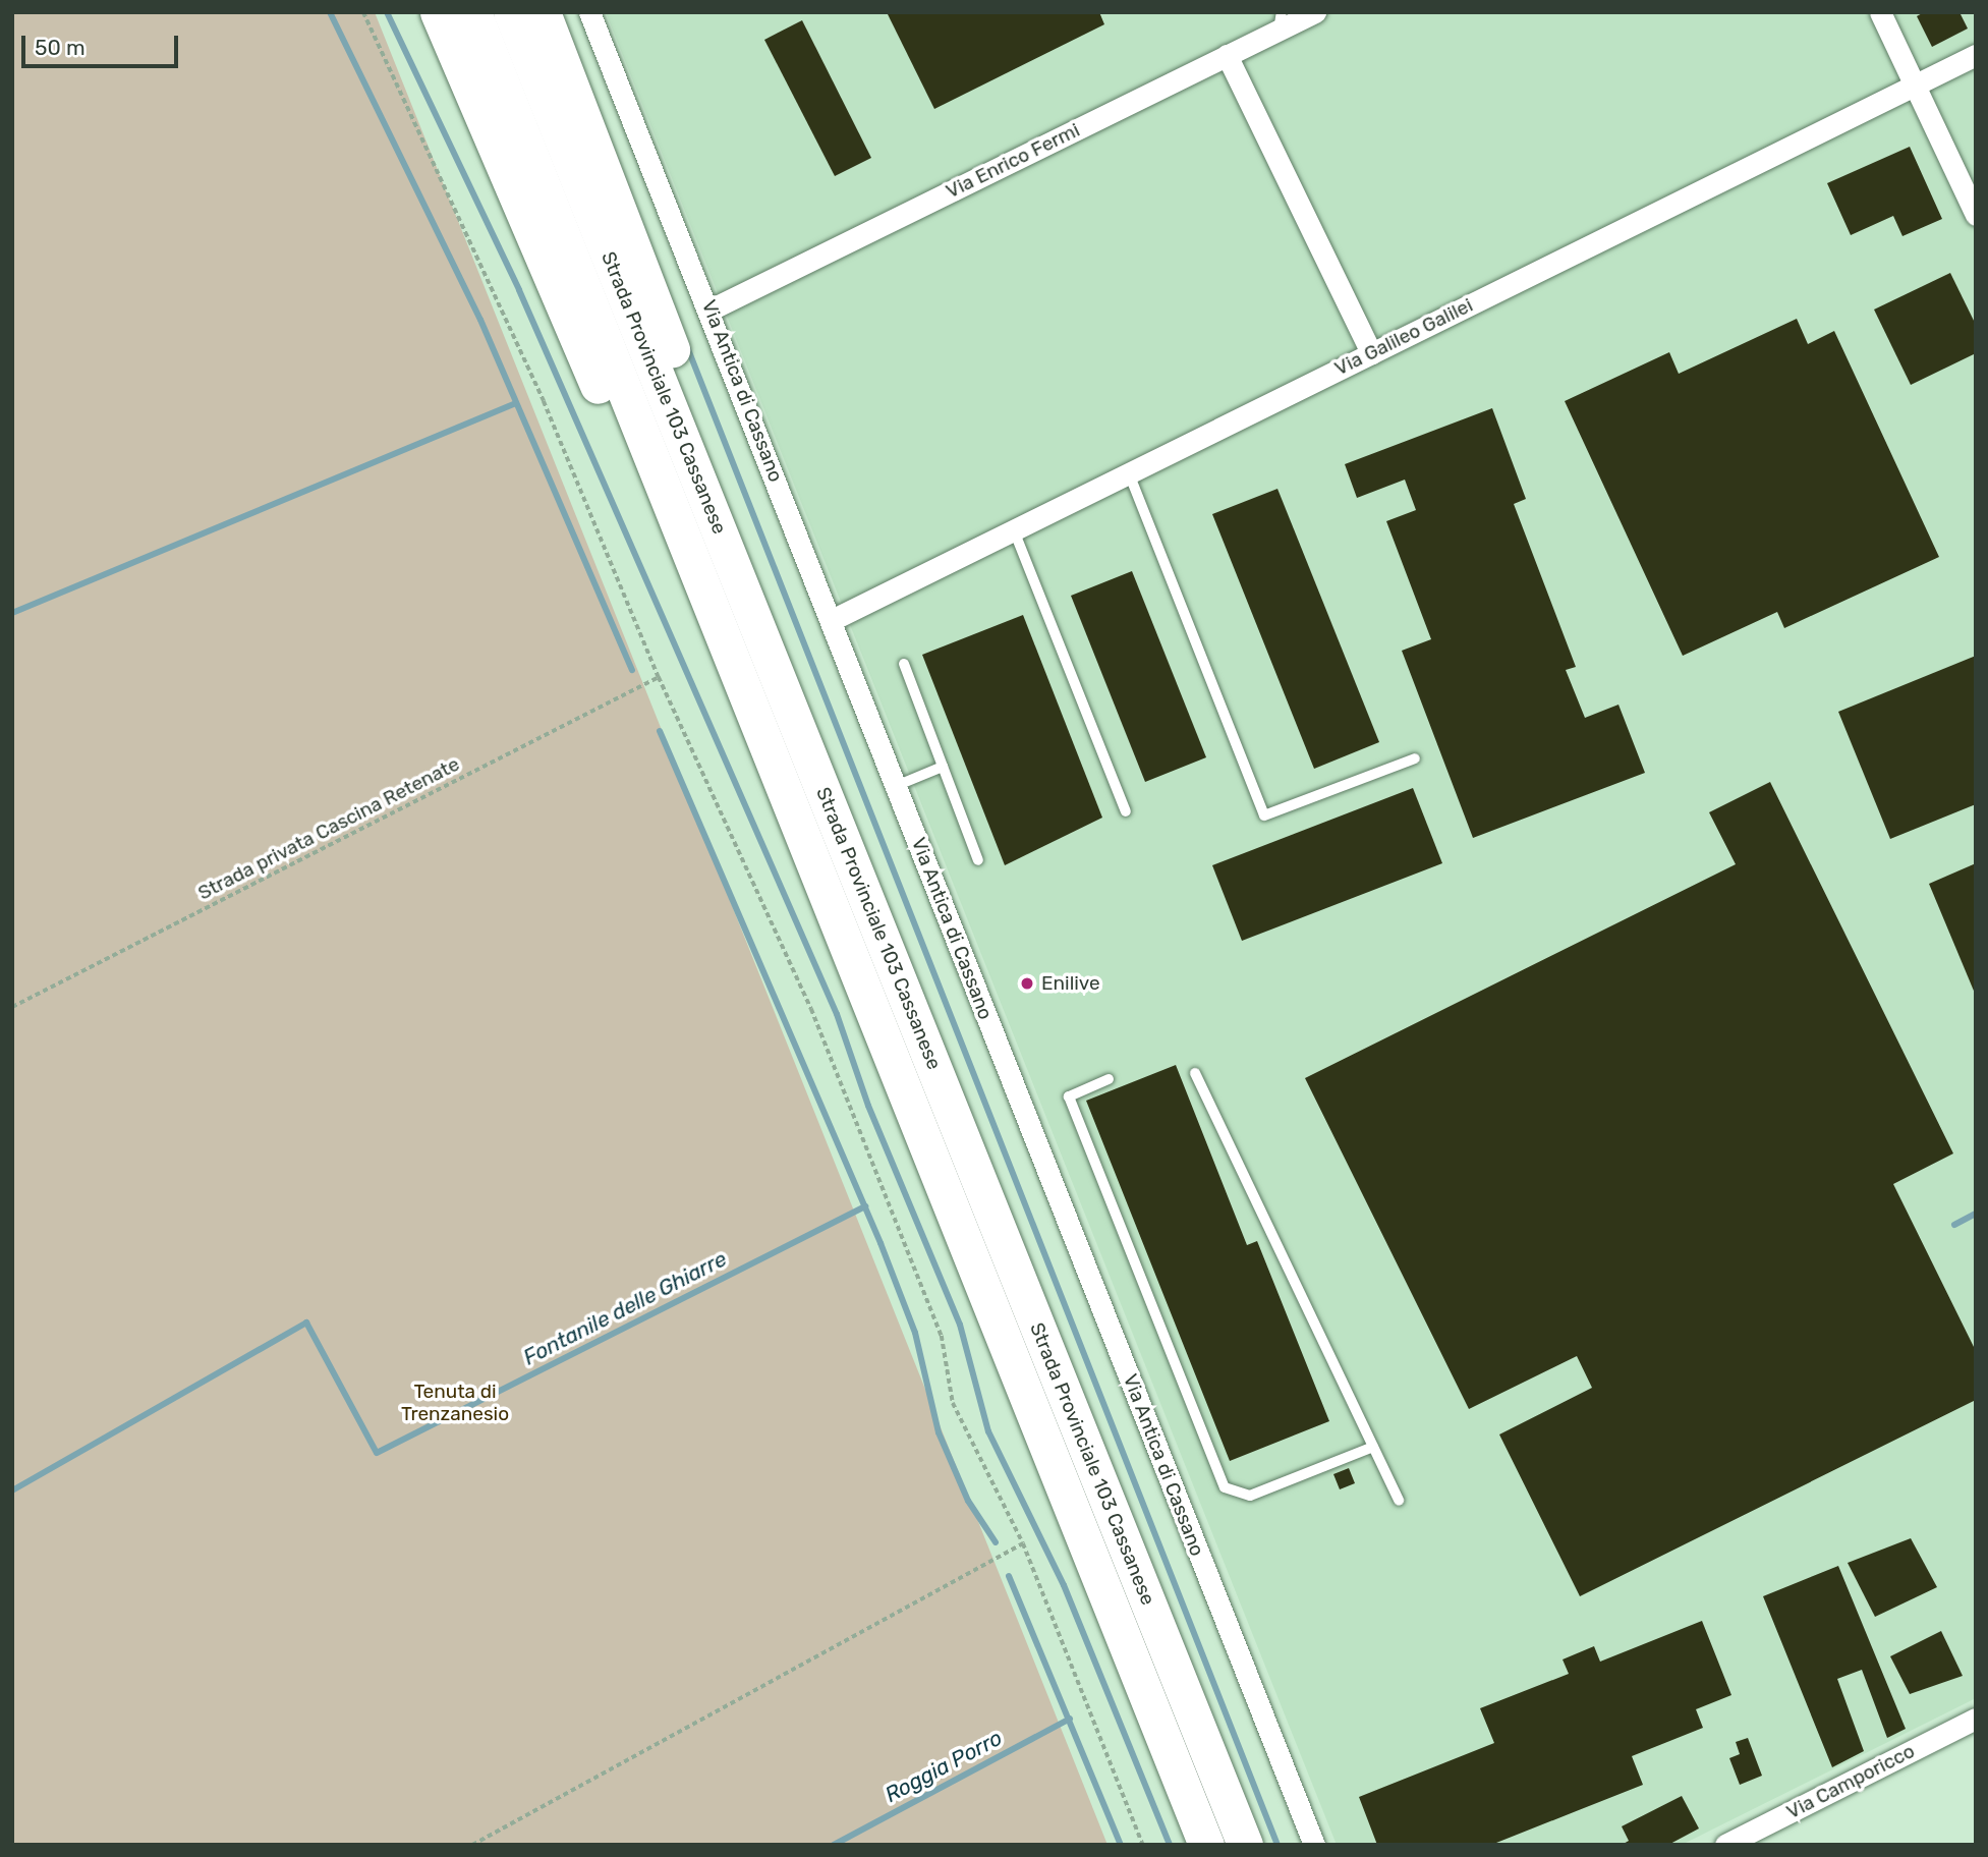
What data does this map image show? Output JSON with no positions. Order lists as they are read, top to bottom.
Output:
{
  "streets": {
    "highway": ["Strada Provinciale 103 Cassanese"],
    "street": [
      "Via Enrico Fermi",
      "Via Galileo Galilei",
      "Via Antica di Cassano",
      "Via Camporicco"
    ],
    "path": ["Strada privata Cascina Retenate"]
  },
  "crossings": [
    ["Via Enrico Fermi", "Via Antica di Cassano"],
    ["Via Galileo Galilei", "Via Antica di Cassano"]
  ],
  "water": ["Fontanile delle Ghiarre", "Roggia Porro"],
  "parks": ["Tenuta di Trenzanesio"],
  "places": ["Enilive"],
  "scale_bar": "50 m"
}
